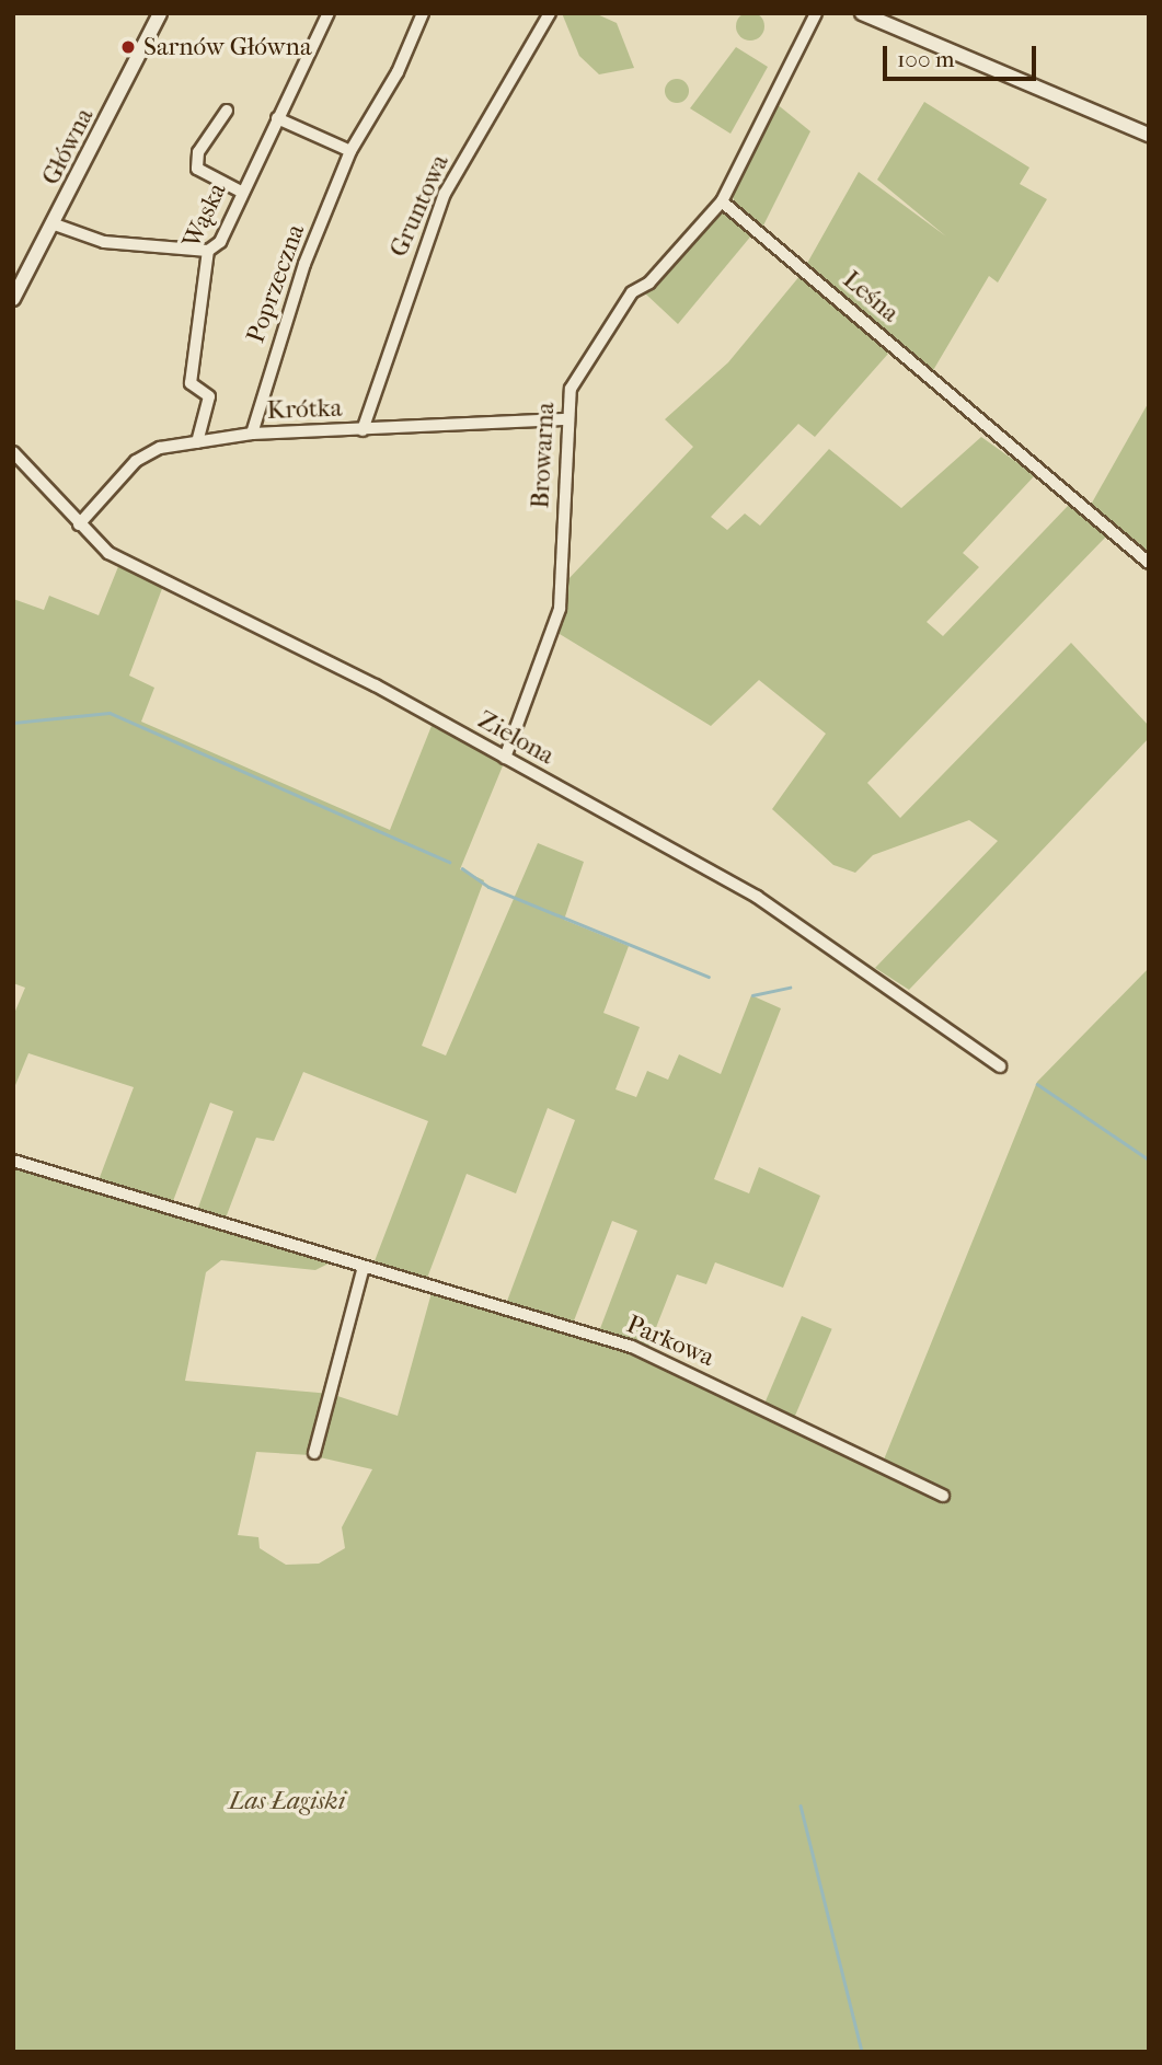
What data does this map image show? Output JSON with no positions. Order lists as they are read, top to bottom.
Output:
{
  "streets": {
    "street": [
      "Główna",
      "Gruntowa",
      "Wąska",
      "Poprzeczna",
      "Leśna",
      "Krótka",
      "Browarna",
      "Zielona",
      "Parkowa"
    ]
  },
  "crossings": [
    ["Gruntowa", "Krótka"],
    ["Wąska", "Krótka"],
    ["Poprzeczna", "Krótka"],
    ["Leśna", "Browarna"],
    ["Krótka", "Browarna"],
    ["Krótka", "Zielona"],
    ["Browarna", "Zielona"]
  ],
  "parks": ["Las Łagiski"],
  "places": ["Sarnów Główna"],
  "scale_bar": "100 m"
}
